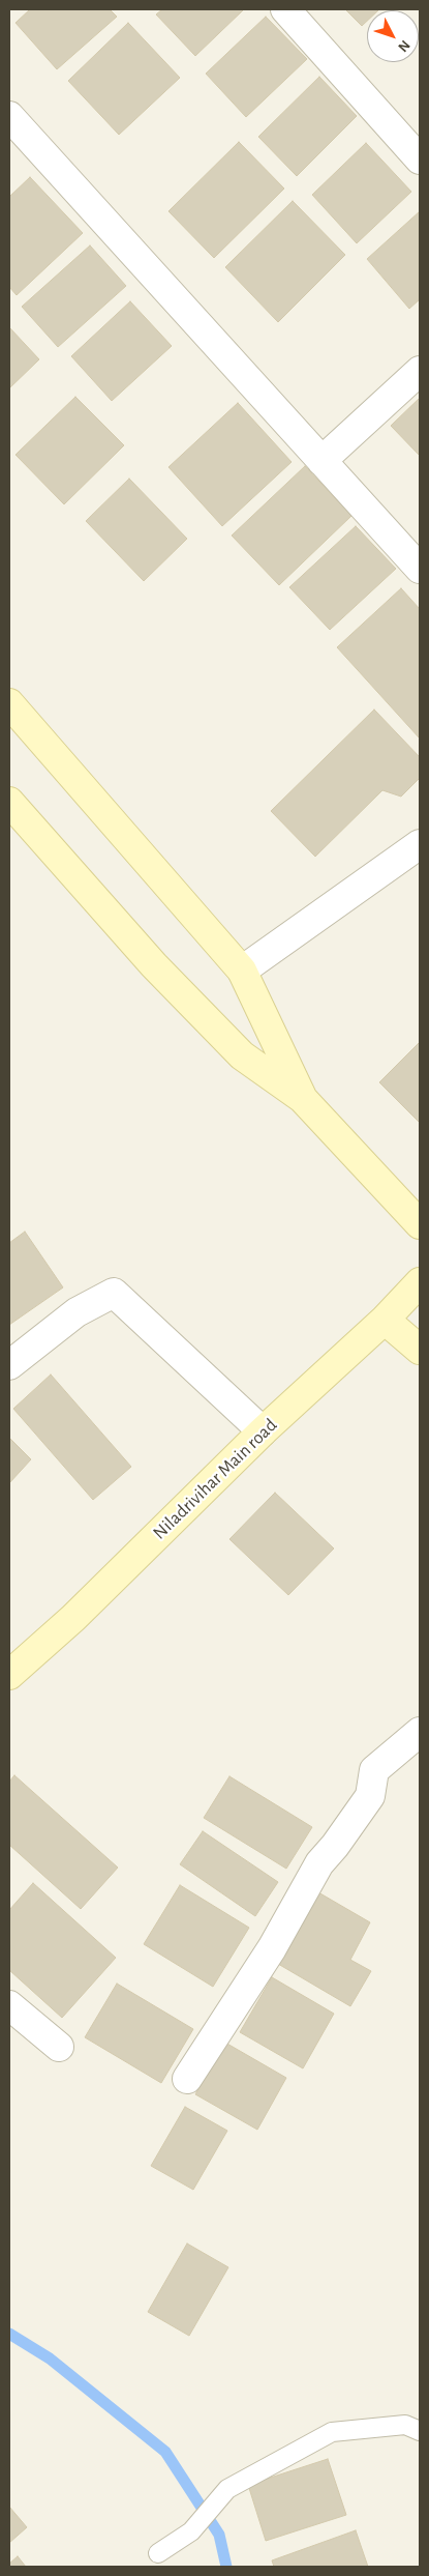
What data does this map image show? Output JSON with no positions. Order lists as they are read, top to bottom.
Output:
{
  "streets": {
    "street": ["Niladrivihar Main road"]
  },
  "north": "bottom right"
}
